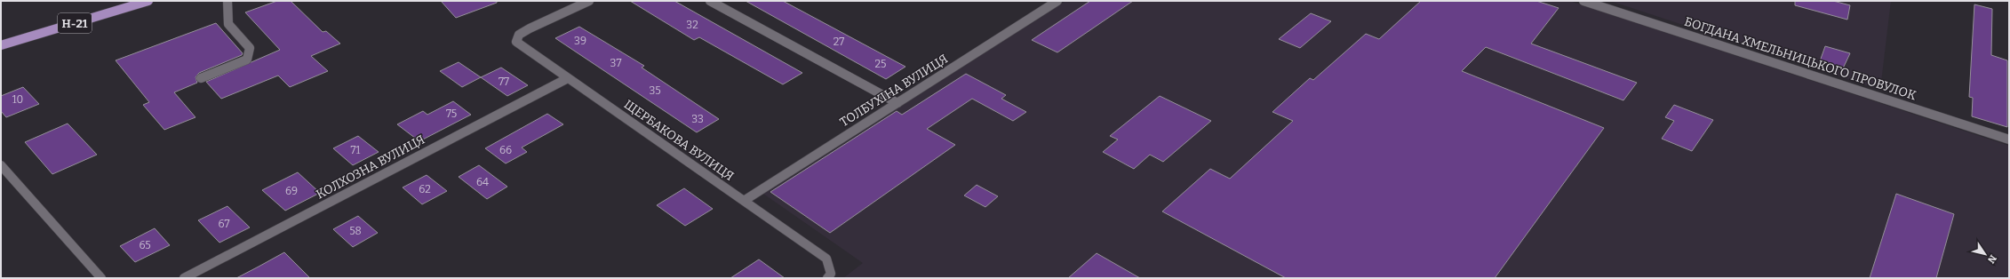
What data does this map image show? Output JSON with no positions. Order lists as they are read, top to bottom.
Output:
{
  "streets": {
    "main road": ["Н-21"],
    "street": [
      "БОГДАНА ХМЕЛЬНИЦЬКОГО ПРОВУЛОК",
      "ТОЛБУХІНА ВУЛИЦЯ",
      "ЩЕРБАКОВА ВУЛИЦЯ",
      "КОЛХОЗНА ВУЛИЦЯ"
    ]
  },
  "crossings": [
    ["ТОЛБУХІНА ВУЛИЦЯ", "ЩЕРБАКОВА ВУЛИЦЯ"],
    ["ЩЕРБАКОВА ВУЛИЦЯ", "КОЛХОЗНА ВУЛИЦЯ"]
  ],
  "house_numbers": [
    "32",
    "39",
    "27",
    "37",
    "25",
    "77",
    "35",
    "10",
    "75",
    "33",
    "71",
    "66",
    "64",
    "62",
    "69",
    "67",
    "58",
    "65"
  ],
  "north": "bottom right"
}
